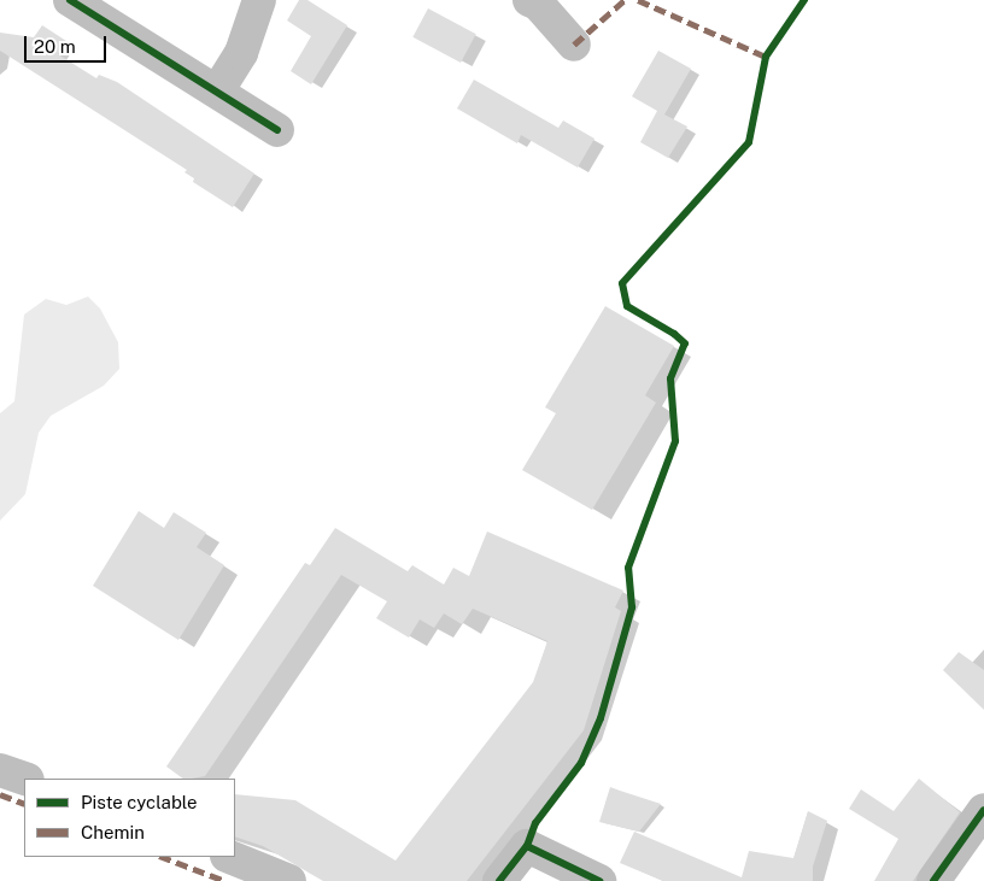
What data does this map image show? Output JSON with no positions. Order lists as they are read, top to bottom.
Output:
{
  "legend": ["Piste cyclable", "Chemin"],
  "scale_bar": "20 m"
}
